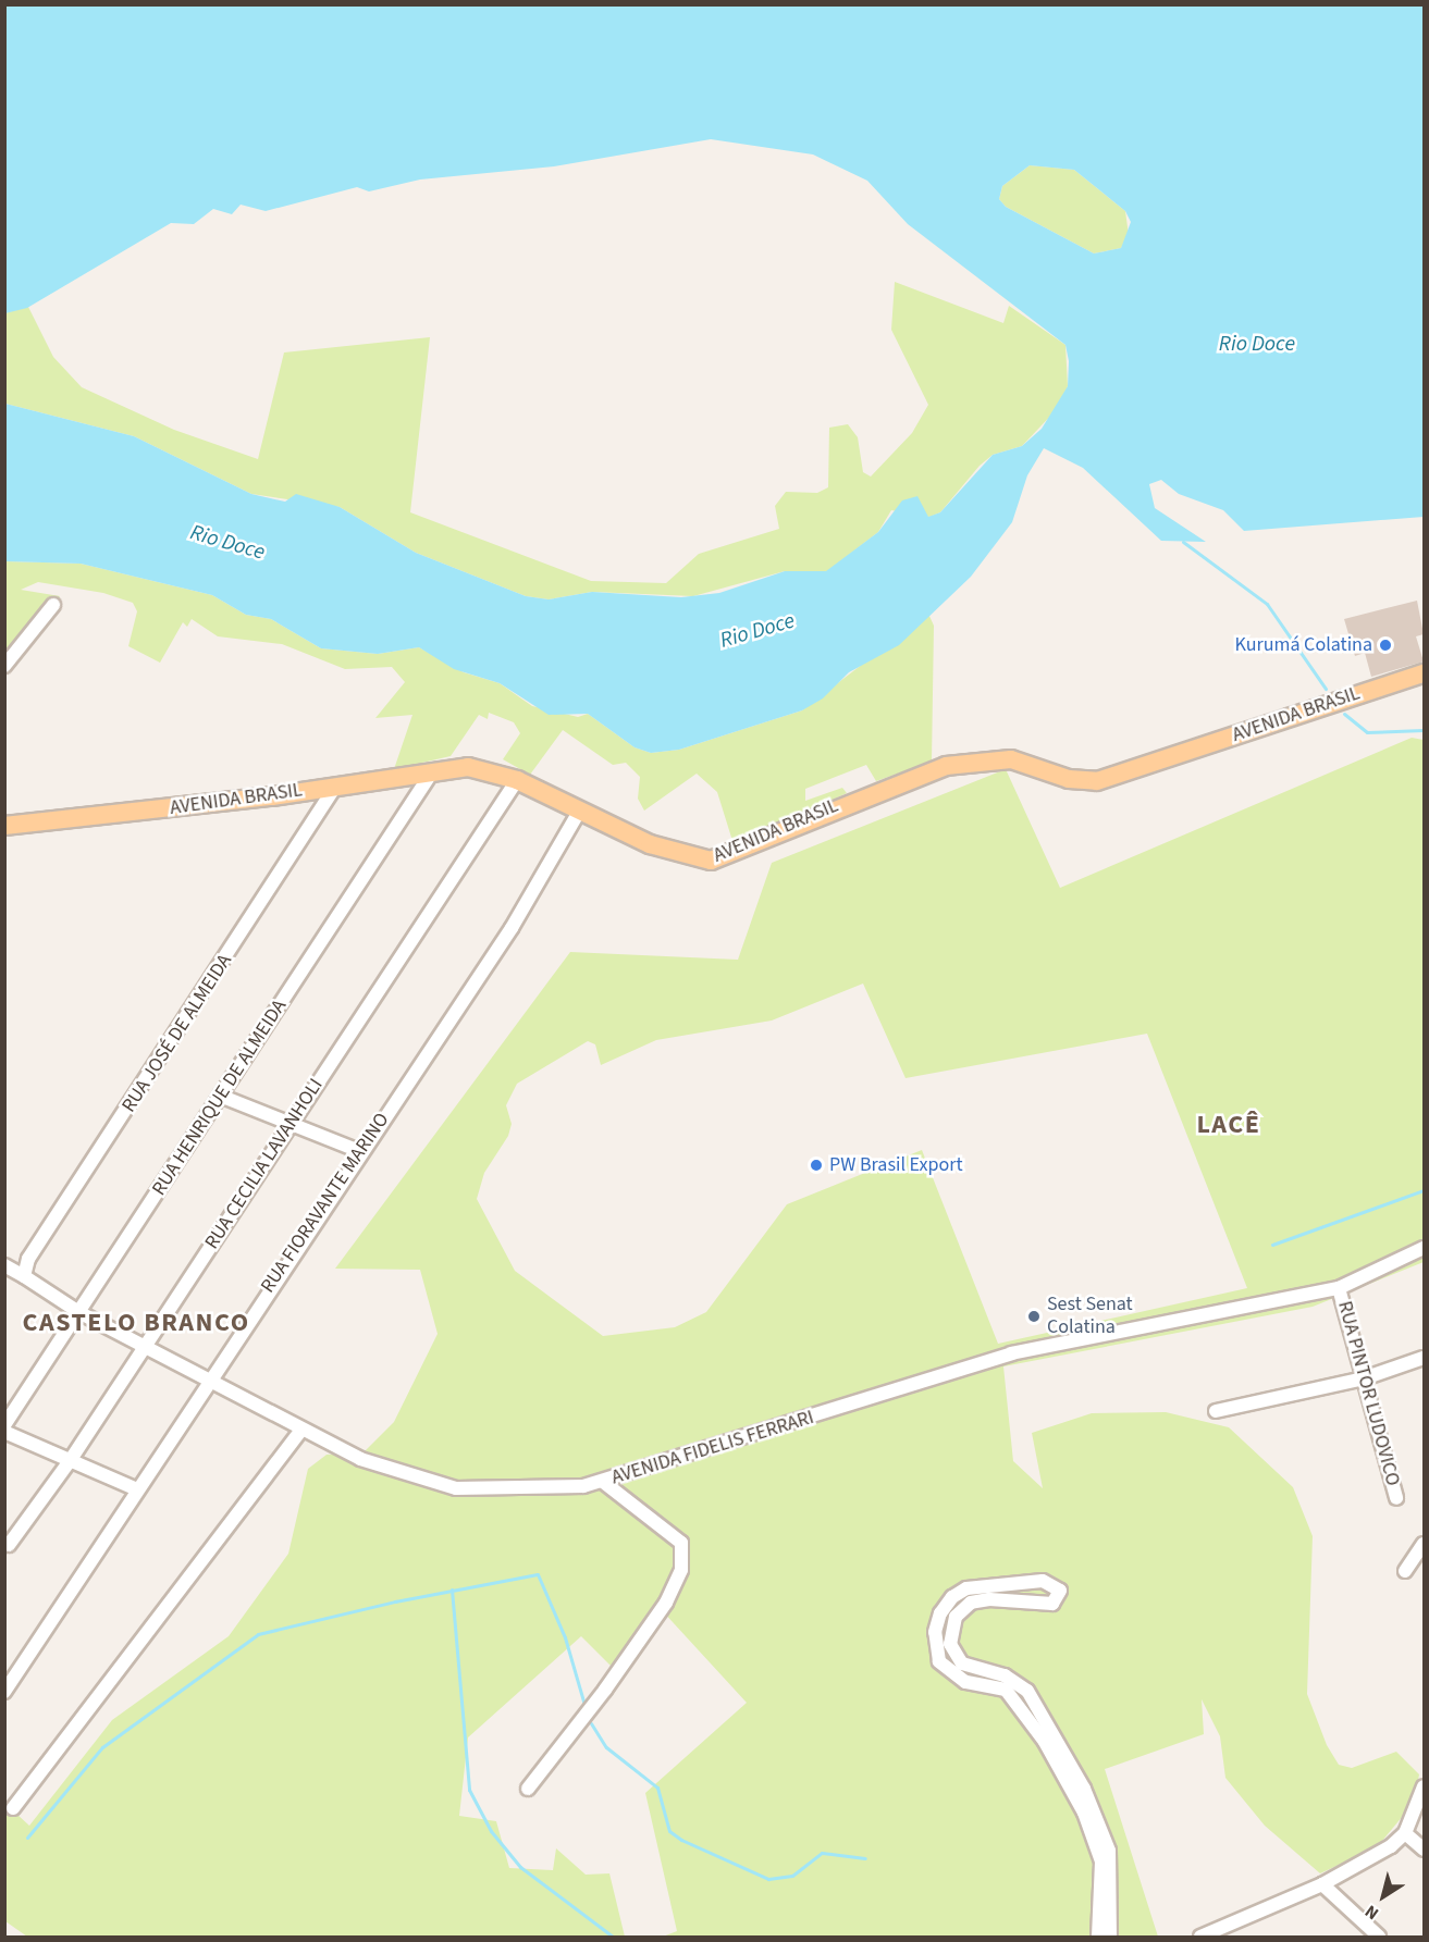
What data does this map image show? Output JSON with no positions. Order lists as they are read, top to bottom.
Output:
{
  "streets": {
    "main road": ["AVENIDA BRASIL"],
    "street": [
      "RUA JOSÉ DE ALMEIDA",
      "RUA HENRIQUE DE ALMEIDA",
      "RUA CECILIA LAVANHOLI",
      "RUA FIORAVANTE MARINO",
      "RUA PINTOR LUDOVICO",
      "AVENIDA FIDELIS FERRARI"
    ]
  },
  "crossings": [
    ["AVENIDA BRASIL", "RUA JOSÉ DE ALMEIDA"],
    ["AVENIDA BRASIL", "RUA HENRIQUE DE ALMEIDA"],
    ["AVENIDA BRASIL", "RUA CECILIA LAVANHOLI"],
    ["AVENIDA BRASIL", "RUA FIORAVANTE MARINO"],
    ["RUA JOSÉ DE ALMEIDA", "AVENIDA FIDELIS FERRARI"],
    ["RUA HENRIQUE DE ALMEIDA", "AVENIDA FIDELIS FERRARI"],
    ["RUA CECILIA LAVANHOLI", "AVENIDA FIDELIS FERRARI"],
    ["RUA FIORAVANTE MARINO", "AVENIDA FIDELIS FERRARI"],
    ["RUA PINTOR LUDOVICO", "AVENIDA FIDELIS FERRARI"]
  ],
  "districts": ["LACÊ", "CASTELO BRANCO"],
  "water": ["Rio Doce"],
  "places": ["Kurumá Colatina", "PW Brasil Export", "Sest Senat Colatina"],
  "north": "bottom left"
}
